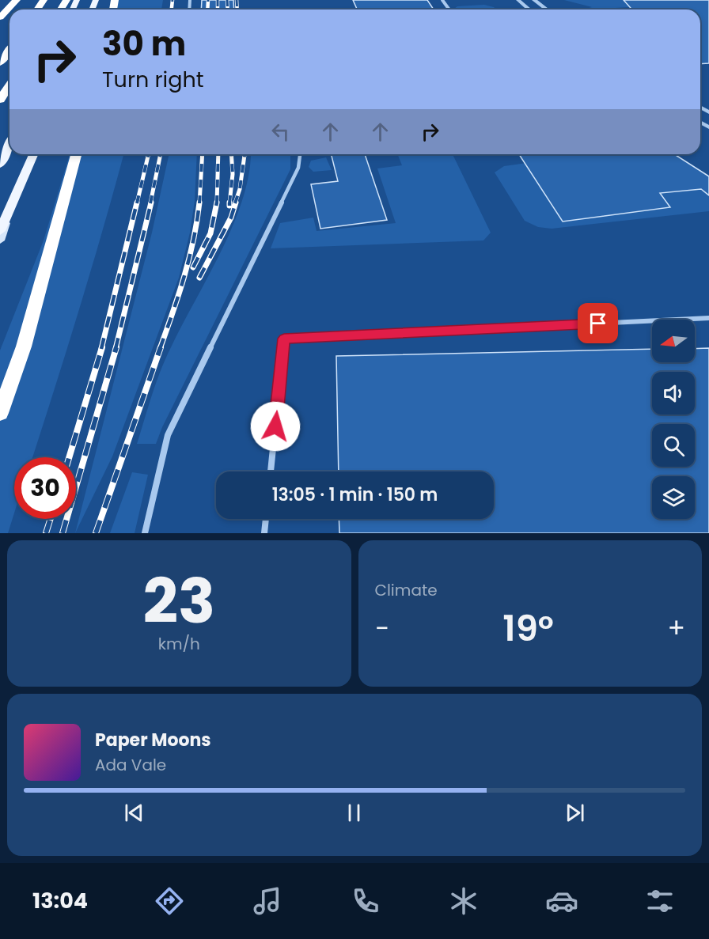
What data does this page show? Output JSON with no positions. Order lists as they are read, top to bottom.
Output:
{
  "north": "left",
  "page": {
    "turn": ["30 m", "Turn right"],
    "limit": "30",
    "trip": "13:05 · 1 min · 150 m",
    "tile": [
      ["23", "km/h"],
      "Climate"
    ],
    "heat": ["−", "19°", "+"],
    "song": ["Paper Moons", "Ada Vale"],
    "tabs": "13:04"
  }
}
